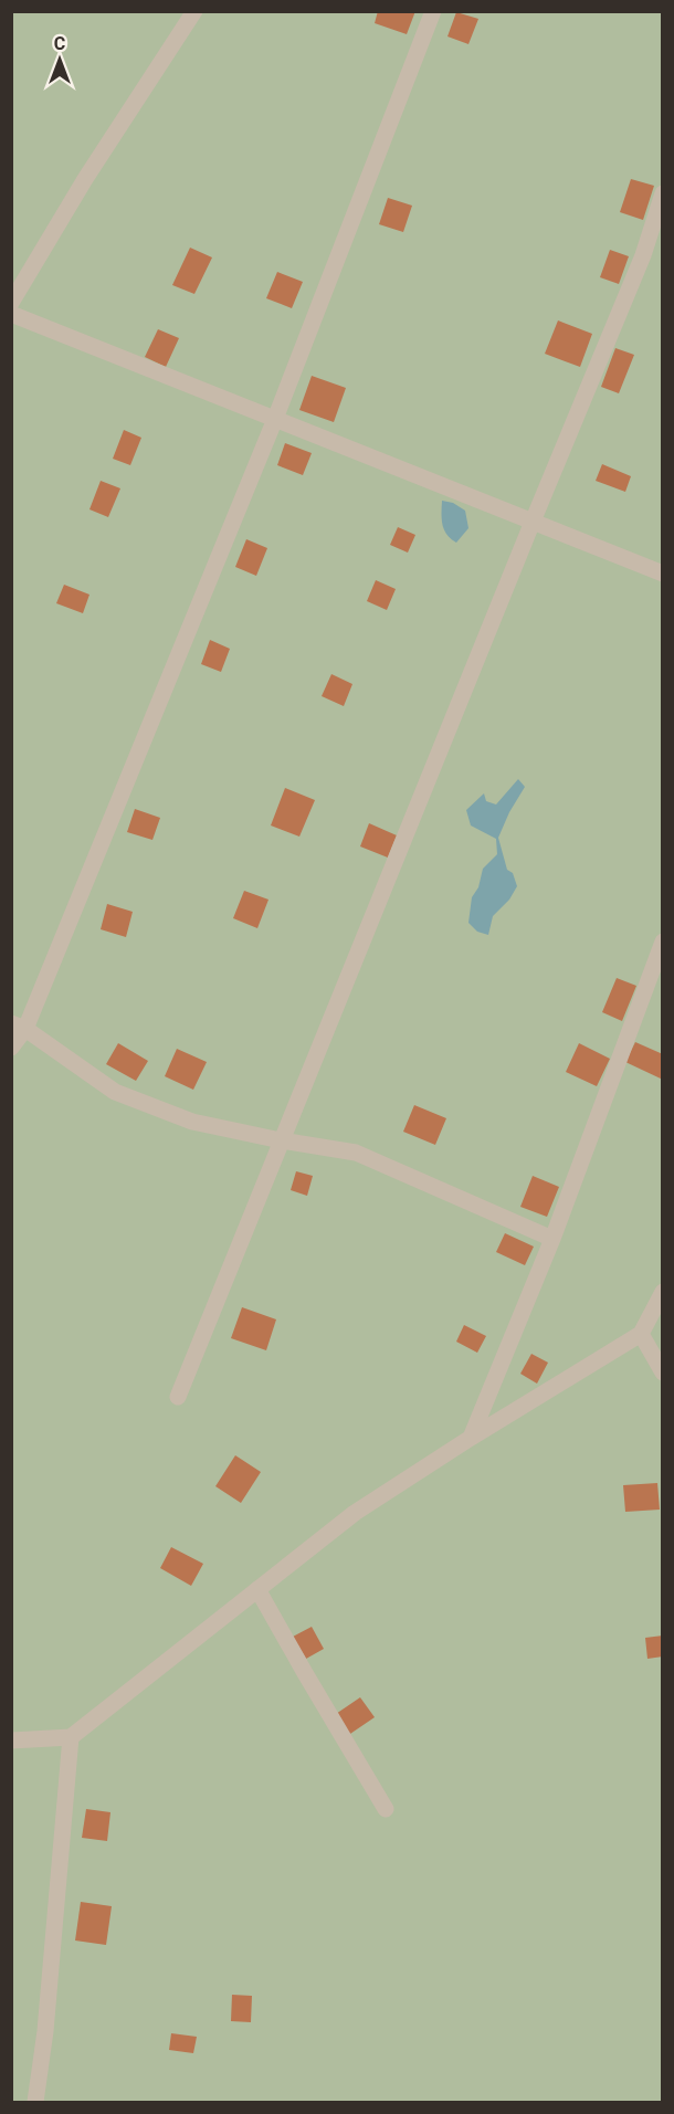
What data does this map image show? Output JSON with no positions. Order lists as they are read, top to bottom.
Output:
{
  "north": "top"
}
